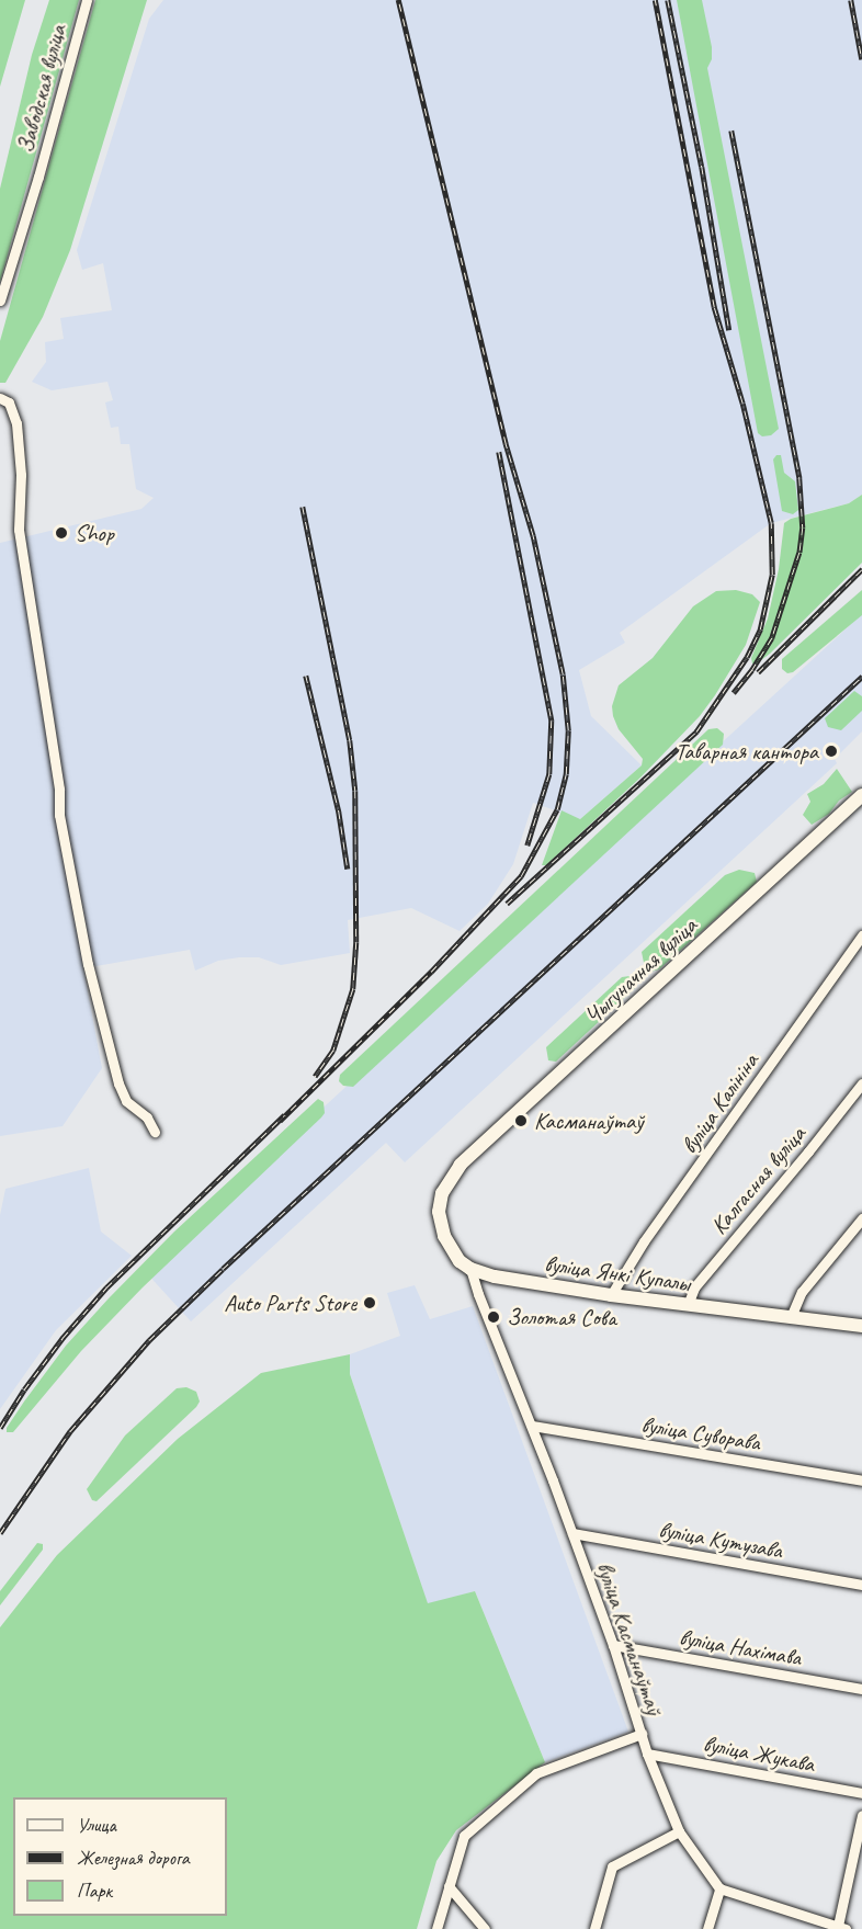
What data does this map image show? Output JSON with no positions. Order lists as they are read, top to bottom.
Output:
{
  "streets": {
    "street": [
      "Заводская вуліца",
      "Чыгуначная вуліца",
      "вуліца Калініна",
      "Калгасная вуліца",
      "вуліца Янкі Купалы",
      "вуліца Суворава",
      "вуліца Кутузава",
      "вуліца Касманаўтаў",
      "вуліца Нахімава",
      "вуліца Жукава"
    ]
  },
  "crossings": [
    ["Чыгуначная вуліца", "вуліца Янкі Купалы"],
    ["Чыгуначная вуліца", "вуліца Касманаўтаў"],
    ["вуліца Калініна", "вуліца Янкі Купалы"],
    ["Калгасная вуліца", "вуліца Янкі Купалы"],
    ["вуліца Янкі Купалы", "вуліца Касманаўтаў"],
    ["вуліца Суворава", "вуліца Касманаўтаў"],
    ["вуліца Кутузава", "вуліца Касманаўтаў"],
    ["вуліца Касманаўтаў", "вуліца Нахімава"],
    ["вуліца Касманаўтаў", "вуліца Жукава"]
  ],
  "places": [
    "Shop",
    "Таварная кантора",
    "Касманаўтаў",
    "Auto Parts Store",
    "Золотая Сова"
  ],
  "legend": ["Улица", "Железная дорога", "Парк"]
}
